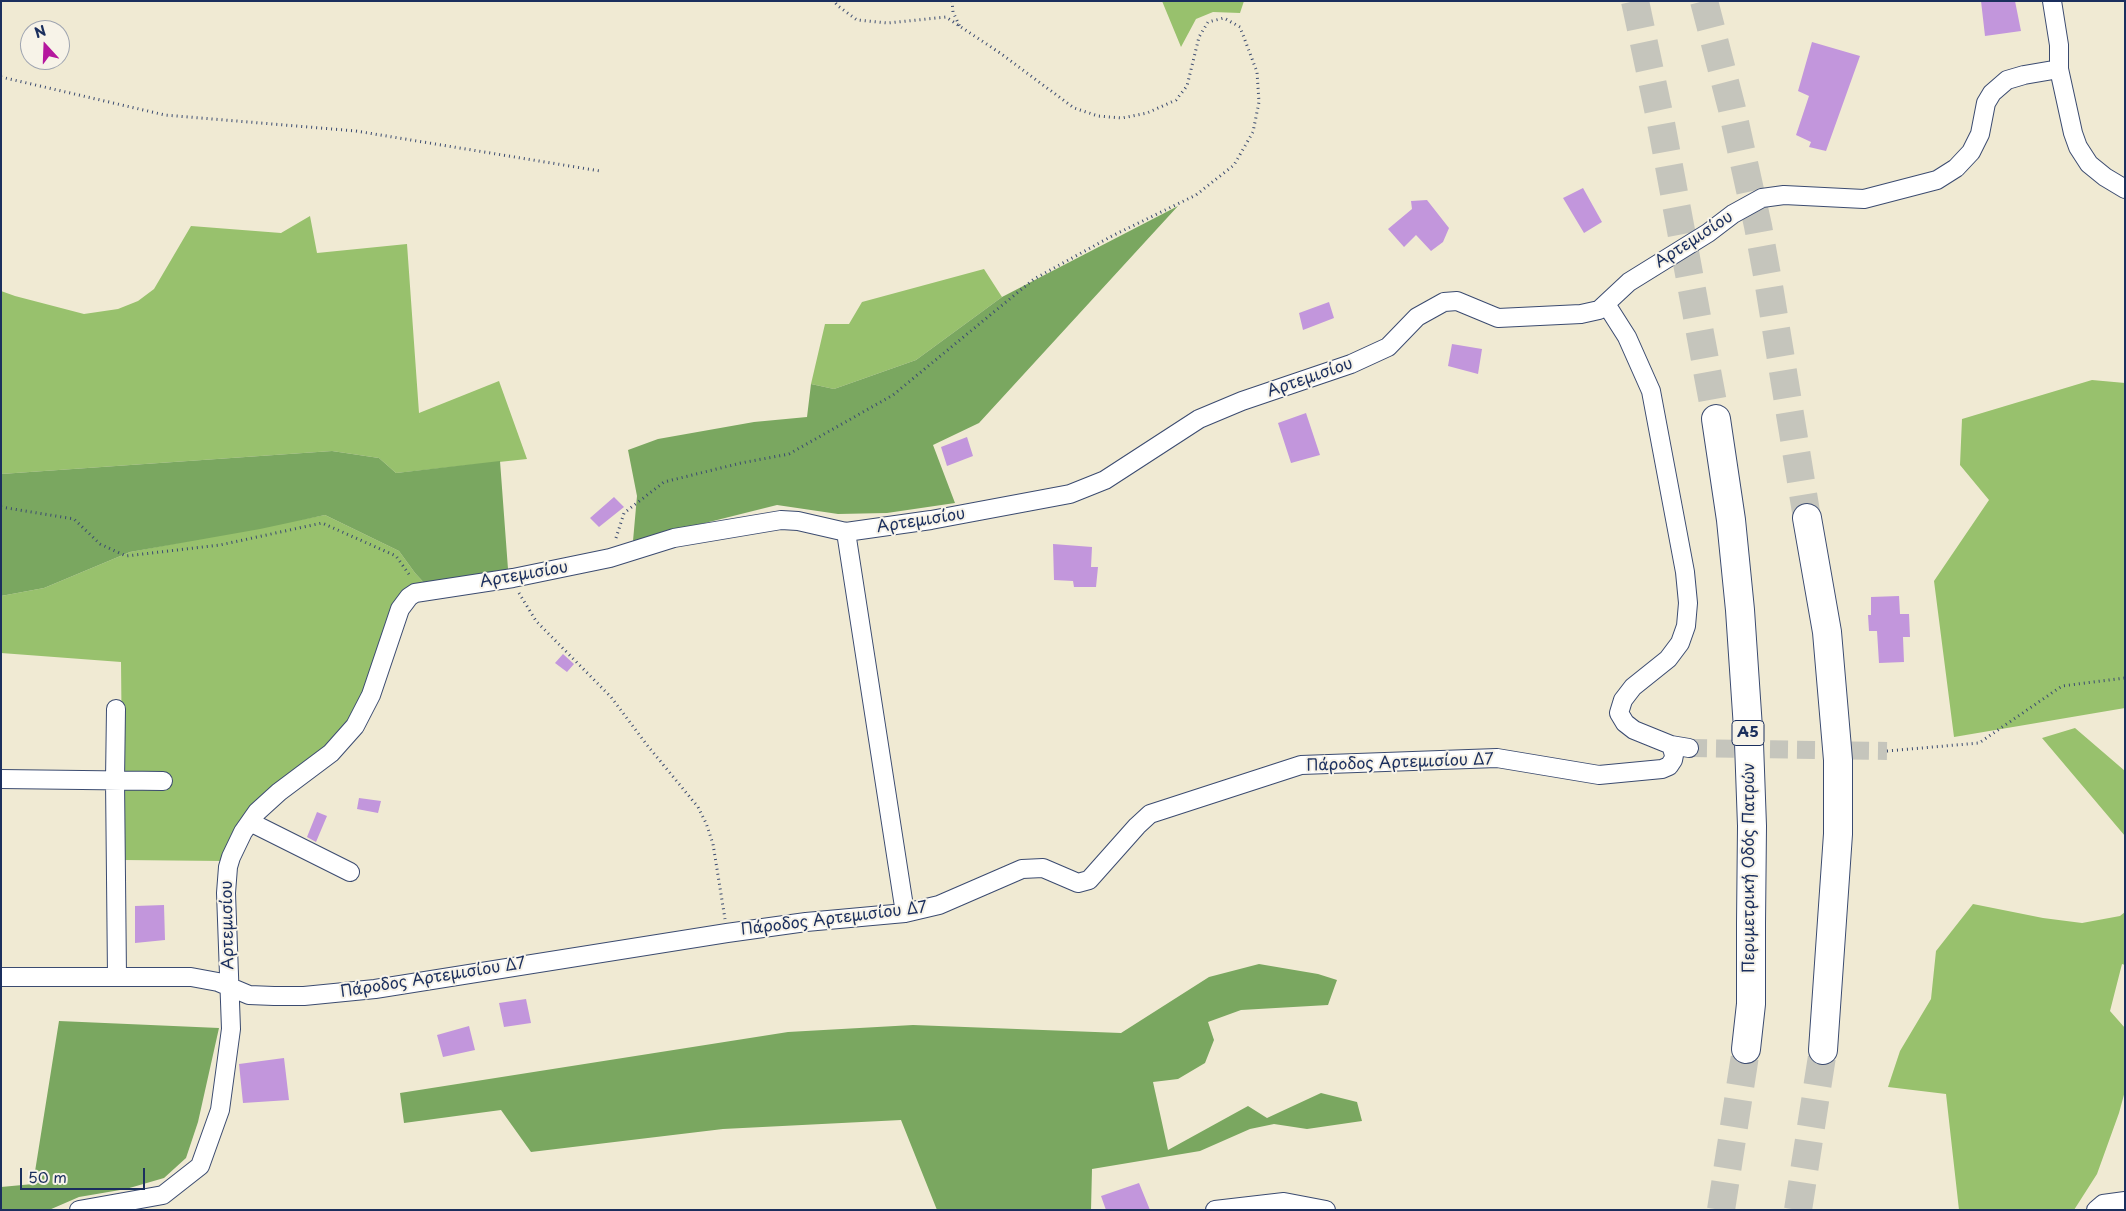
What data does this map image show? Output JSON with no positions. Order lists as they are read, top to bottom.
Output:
{
  "streets": {
    "highway": ["Α5", "Περιμετρική Οδός Πατρών"],
    "street": ["Αρτεμισίου", "Πάροδος Αρτεμισίου Δ7"]
  },
  "crossings": [
    ["Αρτεμισίου", "Πάροδος Αρτεμισίου Δ7"]
  ],
  "scale_bar": "50 m",
  "north": "top"
}
